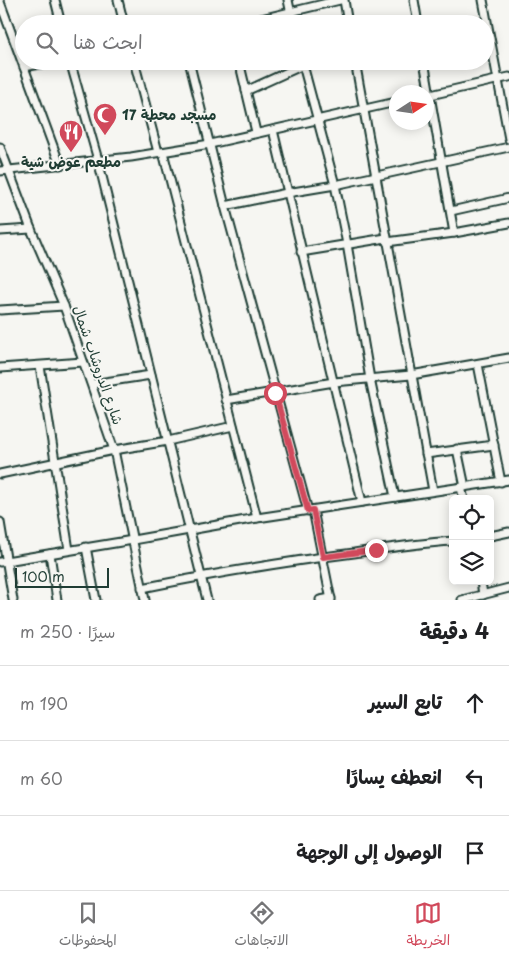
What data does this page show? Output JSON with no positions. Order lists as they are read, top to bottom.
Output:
{
  "streets": {
    "street": ["شارع الدروشاب شمال"]
  },
  "places": {
    "mosque": ["مسجد محطة 17"],
    "restaurant": ["مطعم عوض شية"]
  },
  "scale_bar": "100 m",
  "north": "right",
  "page": {
    "search": "ابحث هنا",
    "scale": "100 m",
    "heading": ["4 دقيقة", "سيرًا · 250 m"],
    "list": [
      ["تابع السير", "190 m"],
      ["انعطف يسارًا", "60 m"],
      "الوصول إلى الوجهة"
    ],
    "nav": ["الخريطة", "الاتجاهات", "المحفوظات"]
  }
}
